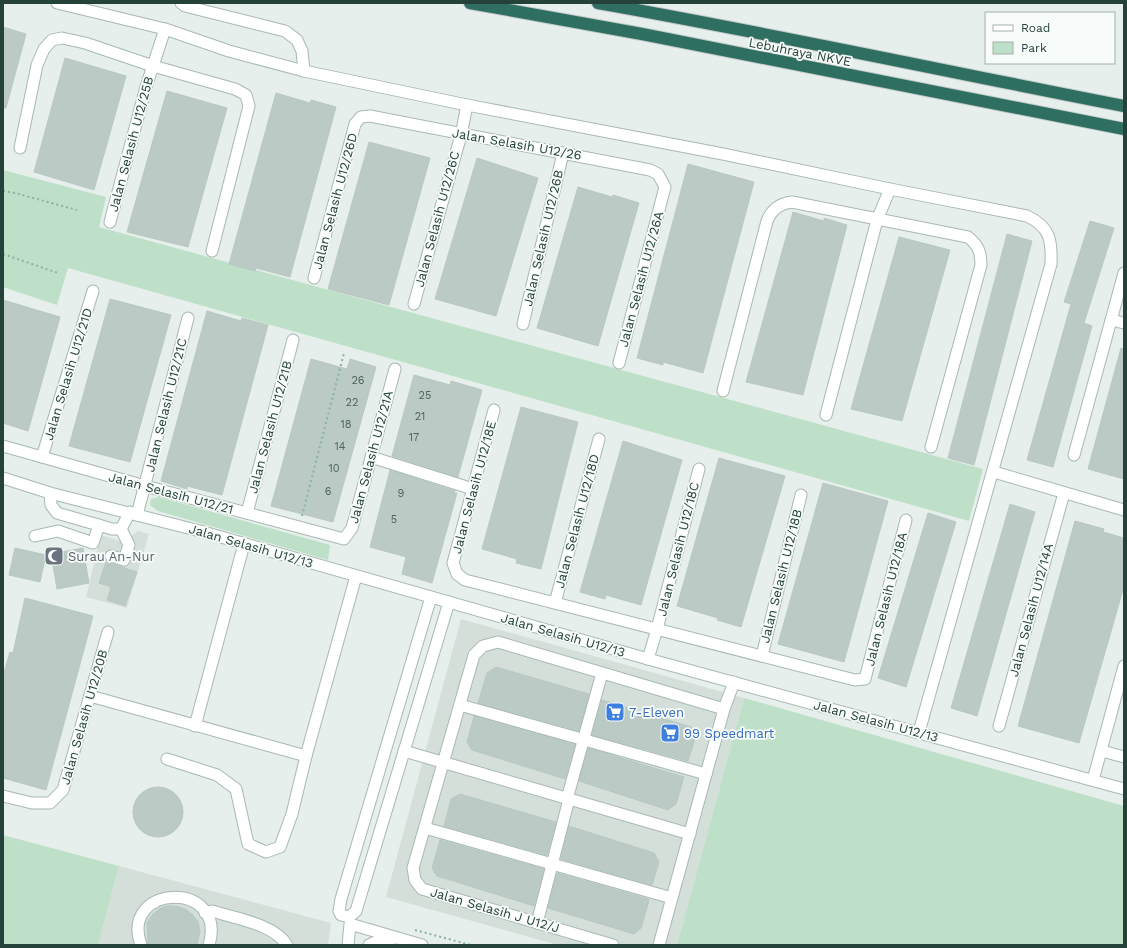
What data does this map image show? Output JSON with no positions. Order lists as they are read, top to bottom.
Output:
{
  "streets": {
    "highway": ["Lebuhraya NKVE"],
    "street": [
      "Jalan Selasih U12/25B",
      "Jalan Selasih U12/26",
      "Jalan Selasih U12/26D",
      "Jalan Selasih U12/26C",
      "Jalan Selasih U12/26B",
      "Jalan Selasih U12/26A",
      "Jalan Selasih U12/21D",
      "Jalan Selasih U12/21C",
      "Jalan Selasih U12/21B",
      "Jalan Selasih U12/21A",
      "Jalan Selasih U12/18E",
      "Jalan Selasih U12/21",
      "Jalan Selasih U12/18D",
      "Jalan Selasih U12/13",
      "Jalan Selasih U12/18C",
      "Jalan Selasih U12/18B",
      "Jalan Selasih U12/18A",
      "Jalan Selasih U12/14A",
      "Jalan Selasih U12/20B",
      "Jalan Selasih J U12/J"
    ]
  },
  "crossings": [
    ["Jalan Selasih U12/26", "Jalan Selasih U12/26D"],
    ["Jalan Selasih U12/26", "Jalan Selasih U12/26C"],
    ["Jalan Selasih U12/26", "Jalan Selasih U12/26B"],
    ["Jalan Selasih U12/26", "Jalan Selasih U12/26A"],
    ["Jalan Selasih U12/21D", "Jalan Selasih U12/21"],
    ["Jalan Selasih U12/21C", "Jalan Selasih U12/21"],
    ["Jalan Selasih U12/21C", "Jalan Selasih U12/13"],
    ["Jalan Selasih U12/21B", "Jalan Selasih U12/21"],
    ["Jalan Selasih U12/21A", "Jalan Selasih U12/21"],
    ["Jalan Selasih U12/18E", "Jalan Selasih U12/18D"],
    ["Jalan Selasih U12/13", "Jalan Selasih U12/18C"],
    ["Jalan Selasih U12/18B", "Jalan Selasih U12/18A"]
  ],
  "places": {
    "mosque": ["Surau An-Nur"],
    "supermarket": ["7-Eleven", "99 Speedmart"]
  },
  "house_numbers": [
    "26",
    "25",
    "22",
    "21",
    "18",
    "17",
    "14",
    "10",
    "6",
    "9",
    "5"
  ],
  "legend": ["Road", "Park"]
}
